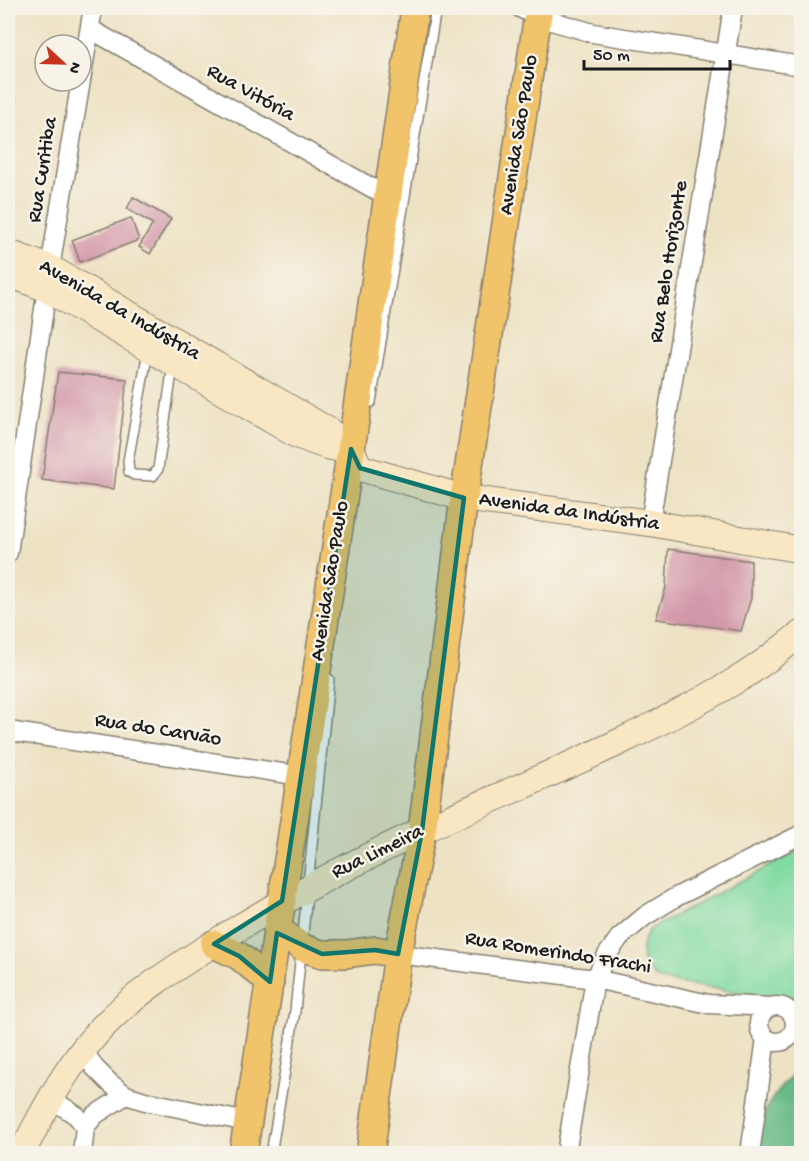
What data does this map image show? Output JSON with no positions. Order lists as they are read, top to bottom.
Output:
{
  "streets": {
    "main road": ["Avenida São Paulo"],
    "street": [
      "Rua Vitória",
      "Rua Curitiba",
      "Rua Belo Horizonte",
      "Avenida da Indústria",
      "Rua do Carvão",
      "Rua Limeira",
      "Rua Romerindo Frachi"
    ]
  },
  "crossings": [
    ["Rua Vitória", "Avenida São Paulo"],
    ["Rua Vitória", "Rua Curitiba"],
    ["Avenida São Paulo", "Avenida da Indústria"],
    ["Avenida São Paulo", "Rua do Carvão"],
    ["Avenida São Paulo", "Rua Limeira"],
    ["Avenida São Paulo", "Rua Romerindo Frachi"],
    ["Rua Curitiba", "Avenida da Indústria"],
    ["Rua Belo Horizonte", "Avenida da Indústria"]
  ],
  "scale_bar": "50 m",
  "north": "right"
}
